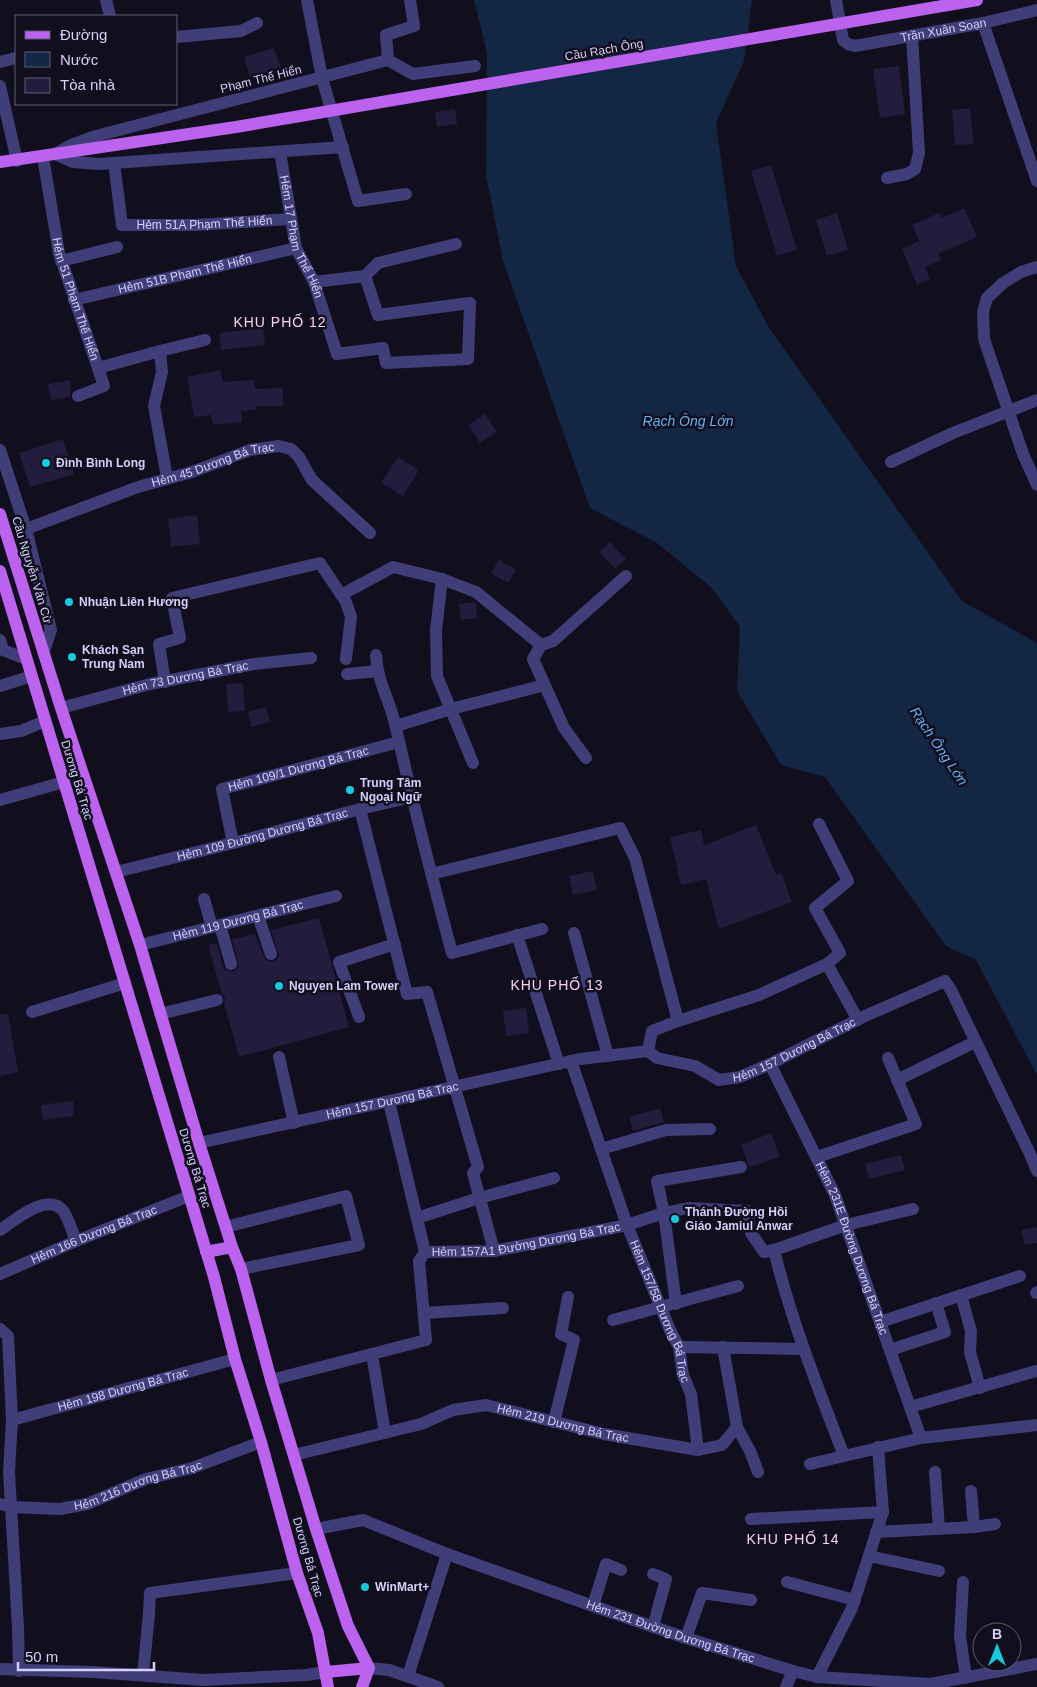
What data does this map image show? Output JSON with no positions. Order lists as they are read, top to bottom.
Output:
{
  "streets": {
    "main road": [
      "Cầu Rạch Ông",
      "Phạm Thế Hiển",
      "Cầu Nguyễn Văn Cừ",
      "Dương Bá Trạc"
    ],
    "street": [
      "Trần Xuân Soạn",
      "Hẻm 51A Phạm Thế Hiển",
      "Hẻm 17 Phạm Thế Hiển",
      "Hẻm 51B Phạm Thế Hiển",
      "Hẻm 51 Phạm Thế Hiển",
      "Hẻm 45 Dương Bá Trạc",
      "Hẻm 73 Dương Bá Trạc",
      "Hẻm 109/1 Dương Bá Trạc",
      "Hẻm 109 Đường Dương Bá Trạc",
      "Hẻm 119 Dương Bá Trạc",
      "Hẻm 157 Dương Bá Trạc",
      "Hẻm 166 Dương Bá Trạc",
      "Hẻm 157A1 Đường Dương Bá Trạc",
      "Hẻm 231E Đường Dương Bá Trạc",
      "Hẻm 157/58 Dương Bá Trạc",
      "Hẻm 198 Dương Bá Trạc",
      "Hẻm 219 Dương Bá Trạc",
      "Hẻm 216 Dương Bá Trạc",
      "Hẻm 231 Đường Dương Bá Trạc"
    ]
  },
  "crossings": [
    ["Cầu Rạch Ông", "Phạm Thế Hiển"],
    ["Phạm Thế Hiển", "Hẻm 51A Phạm Thế Hiển"],
    ["Phạm Thế Hiển", "Hẻm 17 Phạm Thế Hiển"],
    ["Phạm Thế Hiển", "Hẻm 51 Phạm Thế Hiển"],
    ["Hẻm 51A Phạm Thế Hiển", "Hẻm 17 Phạm Thế Hiển"],
    ["Hẻm 17 Phạm Thế Hiển", "Hẻm 51B Phạm Thế Hiển"],
    ["Hẻm 51B Phạm Thế Hiển", "Hẻm 51 Phạm Thế Hiển"],
    ["Cầu Nguyễn Văn Cừ", "Dương Bá Trạc"],
    ["Hẻm 73 Dương Bá Trạc", "Dương Bá Trạc"],
    ["Hẻm 109/1 Dương Bá Trạc", "Hẻm 109 Đường Dương Bá Trạc"],
    ["Dương Bá Trạc", "Hẻm 109 Đường Dương Bá Trạc"],
    ["Dương Bá Trạc", "Hẻm 119 Dương Bá Trạc"],
    ["Dương Bá Trạc", "Hẻm 157 Dương Bá Trạc"],
    ["Dương Bá Trạc", "Hẻm 166 Dương Bá Trạc"],
    ["Dương Bá Trạc", "Hẻm 198 Dương Bá Trạc"],
    ["Dương Bá Trạc", "Hẻm 219 Dương Bá Trạc"],
    ["Dương Bá Trạc", "Hẻm 216 Dương Bá Trạc"],
    ["Dương Bá Trạc", "Hẻm 231 Đường Dương Bá Trạc"],
    ["Hẻm 157 Dương Bá Trạc", "Hẻm 231E Đường Dương Bá Trạc"],
    ["Hẻm 157 Dương Bá Trạc", "Hẻm 157/58 Dương Bá Trạc"],
    ["Hẻm 157A1 Đường Dương Bá Trạc", "Hẻm 157/58 Dương Bá Trạc"],
    ["Hẻm 157/58 Dương Bá Trạc", "Hẻm 219 Dương Bá Trạc"]
  ],
  "districts": ["KHU PHỐ 12", "KHU PHỐ 13", "KHU PHỐ 14"],
  "water": ["Rạch Ông Lớn"],
  "places": [
    "Đình Bình Long",
    "Nhuận Liên Hương",
    "Khách Sạn Trung Nam",
    "Trung Tâm Ngoại Ngữ",
    "Nguyen Lam Tower",
    "Thánh Đường Hồi Giáo Jamiul Anwar",
    "WinMart+"
  ],
  "legend": ["Đường", "Nước", "Tòa nhà"],
  "scale_bar": "50 m",
  "north": "top"
}
